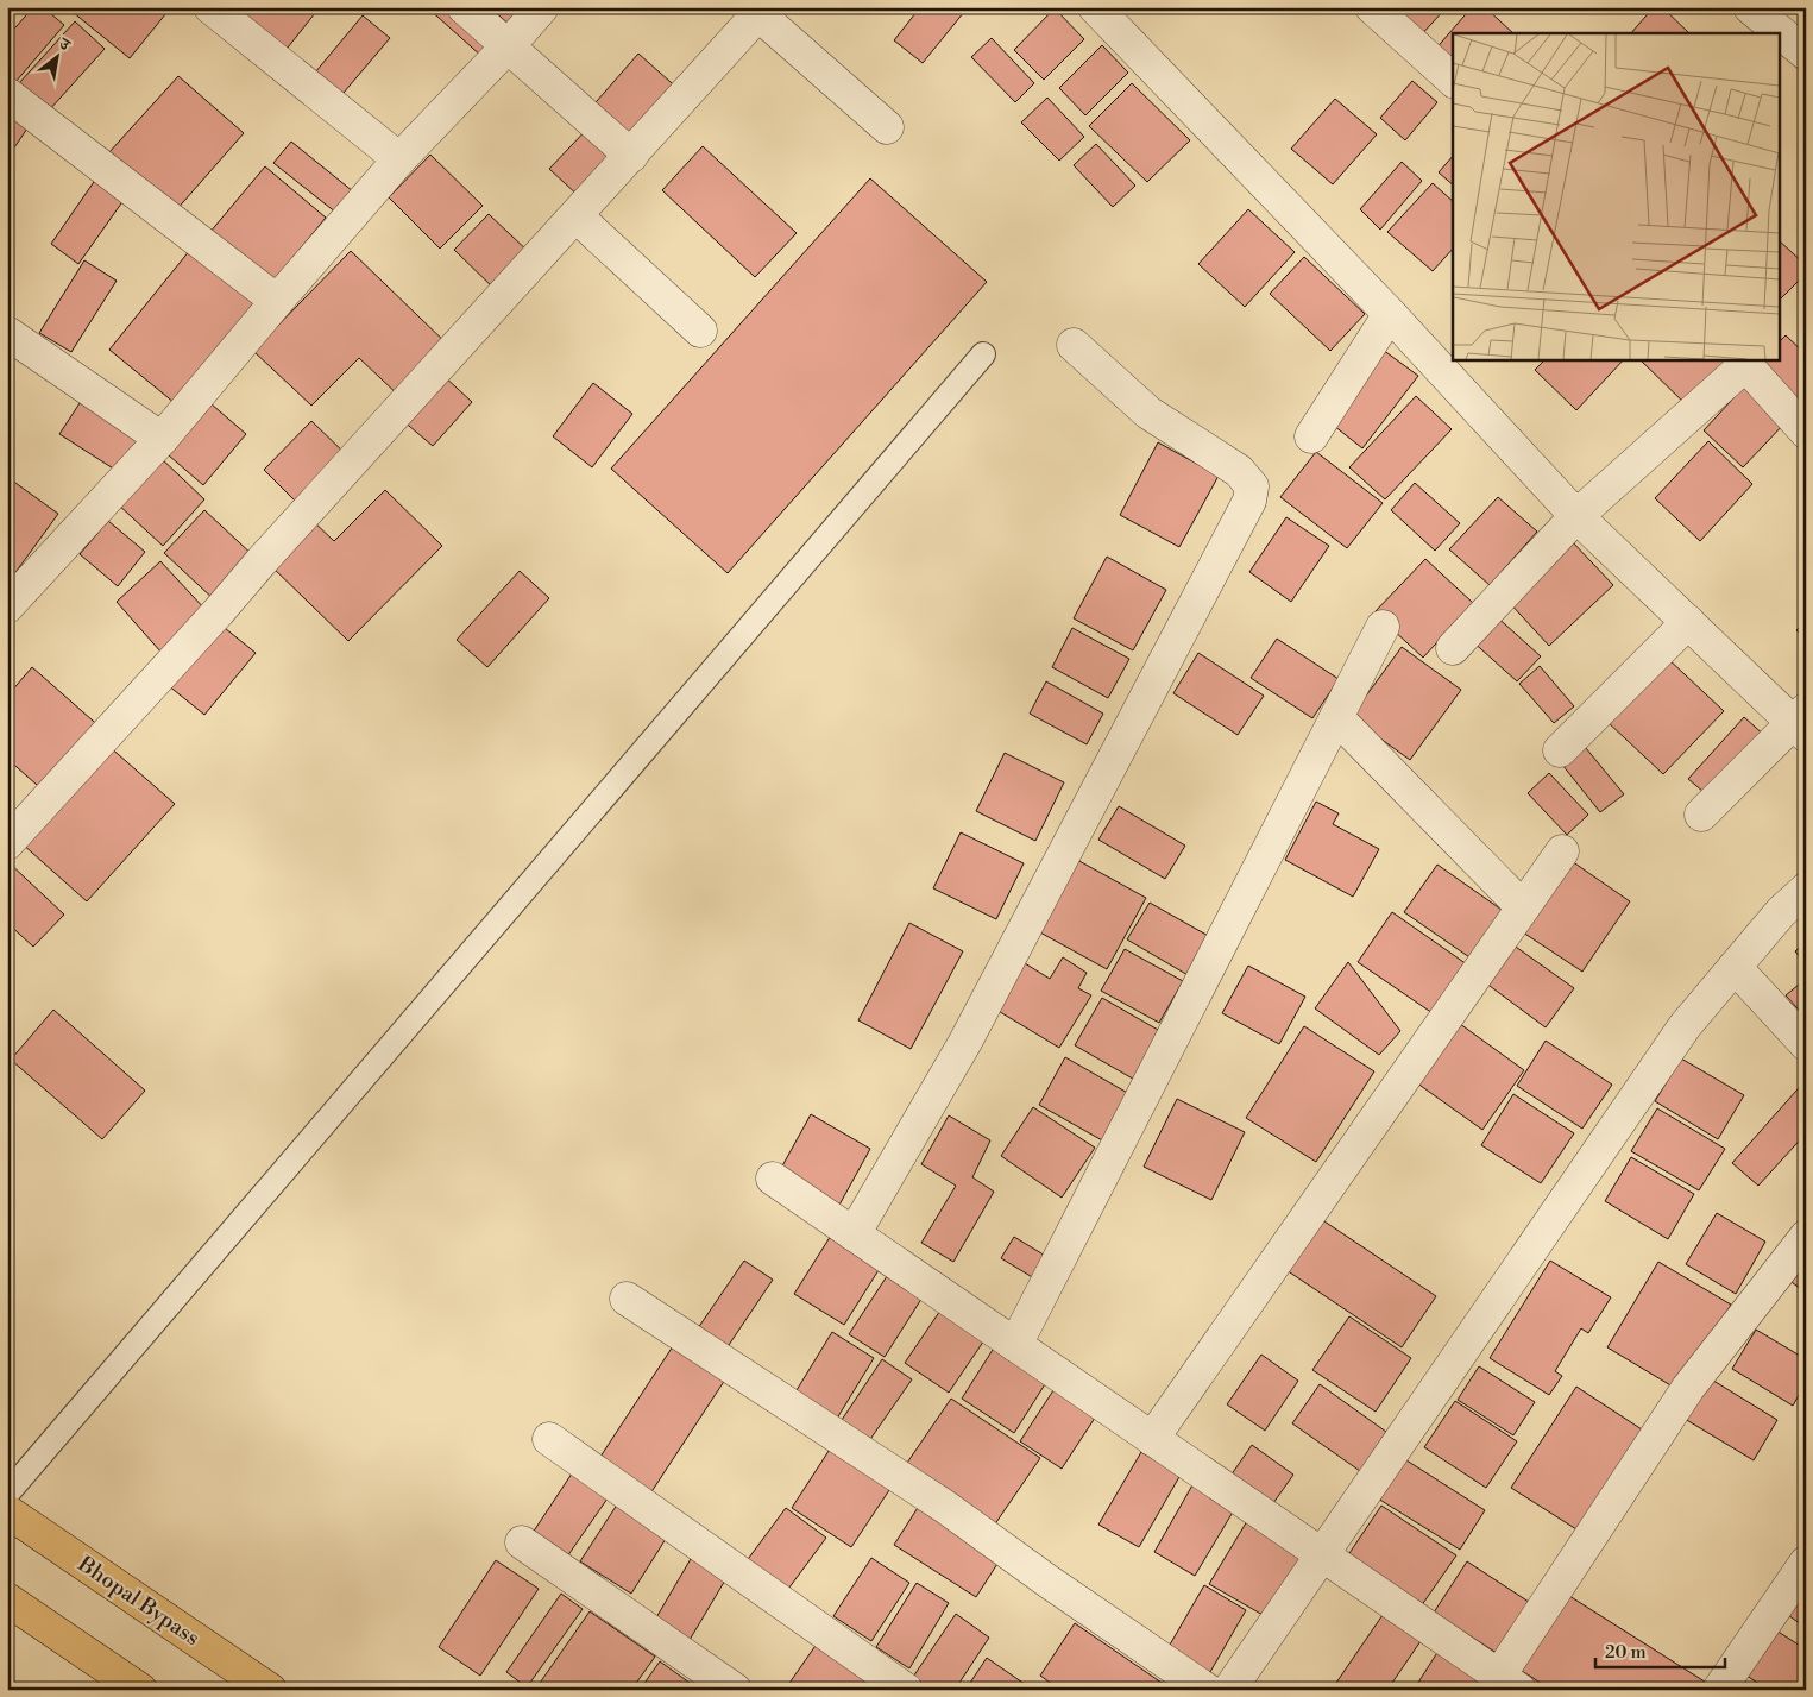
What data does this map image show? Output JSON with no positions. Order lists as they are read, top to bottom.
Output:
{
  "streets": {
    "main road": ["Bhopal Bypass"]
  },
  "scale_bar": "20 m",
  "north": "top right"
}
